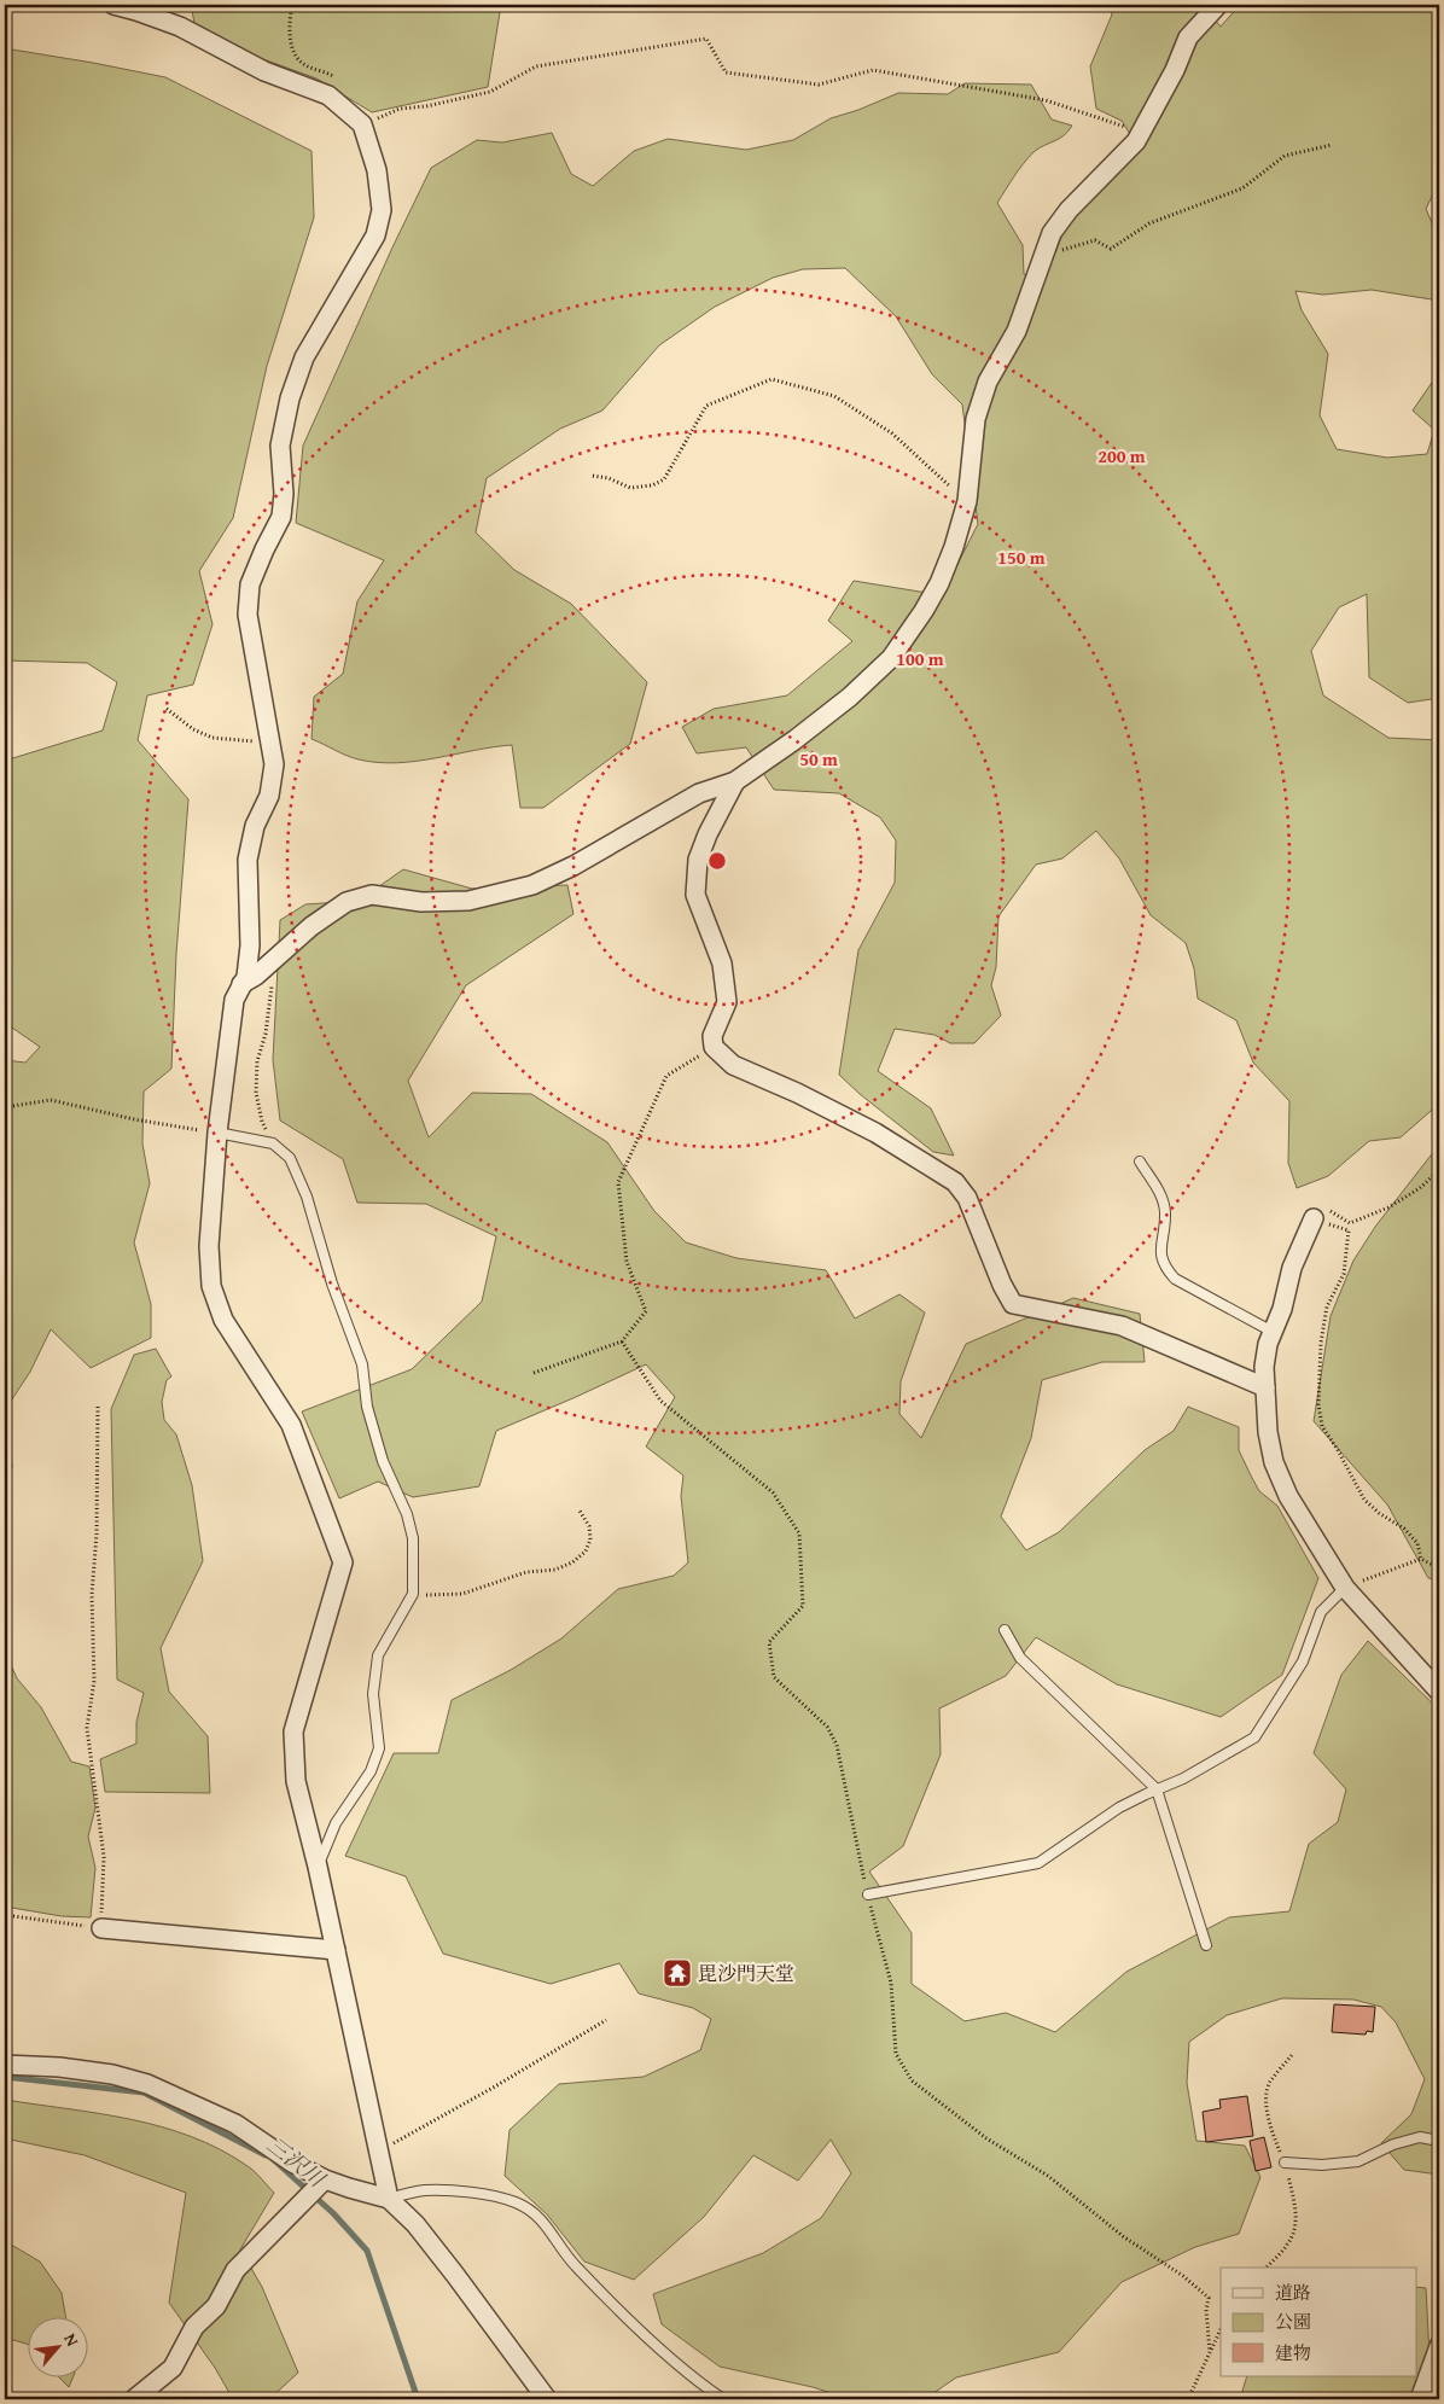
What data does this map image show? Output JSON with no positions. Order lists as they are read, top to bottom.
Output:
{
  "water": ["三沢川"],
  "places": {
    "temple": ["毘沙門天堂"]
  },
  "legend": ["道路", "公園", "建物"],
  "north": "top right",
  "rings": [
    "200 m",
    "150 m",
    "100 m",
    "50 m"
  ]
}
